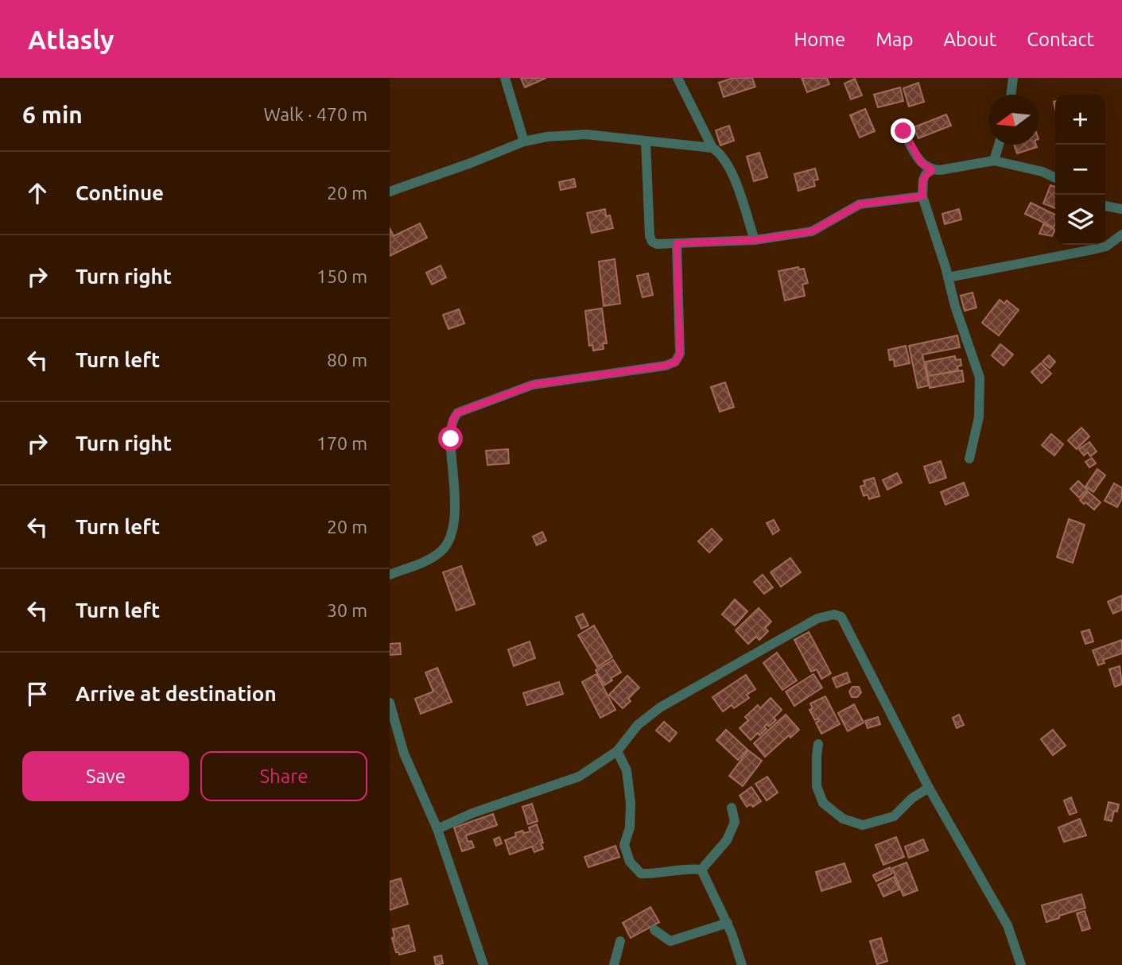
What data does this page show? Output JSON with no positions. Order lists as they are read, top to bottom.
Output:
{
  "north": "left",
  "page": {
    "header": "Atlasly",
    "nav": [
      "Home",
      "Map",
      "About",
      "Contact"
    ],
    "heading": ["6 min", "Walk · 470 m"],
    "map_buttons": ["+", "−"],
    "list": [
      ["Continue", "20 m"],
      ["Turn right", "150 m"],
      ["Turn left", "80 m"],
      ["Turn right", "170 m"],
      ["Turn left", "20 m"],
      ["Turn left", "30 m"],
      "Arrive at destination"
    ],
    "buttons": ["Save", "Share"]
  }
}
